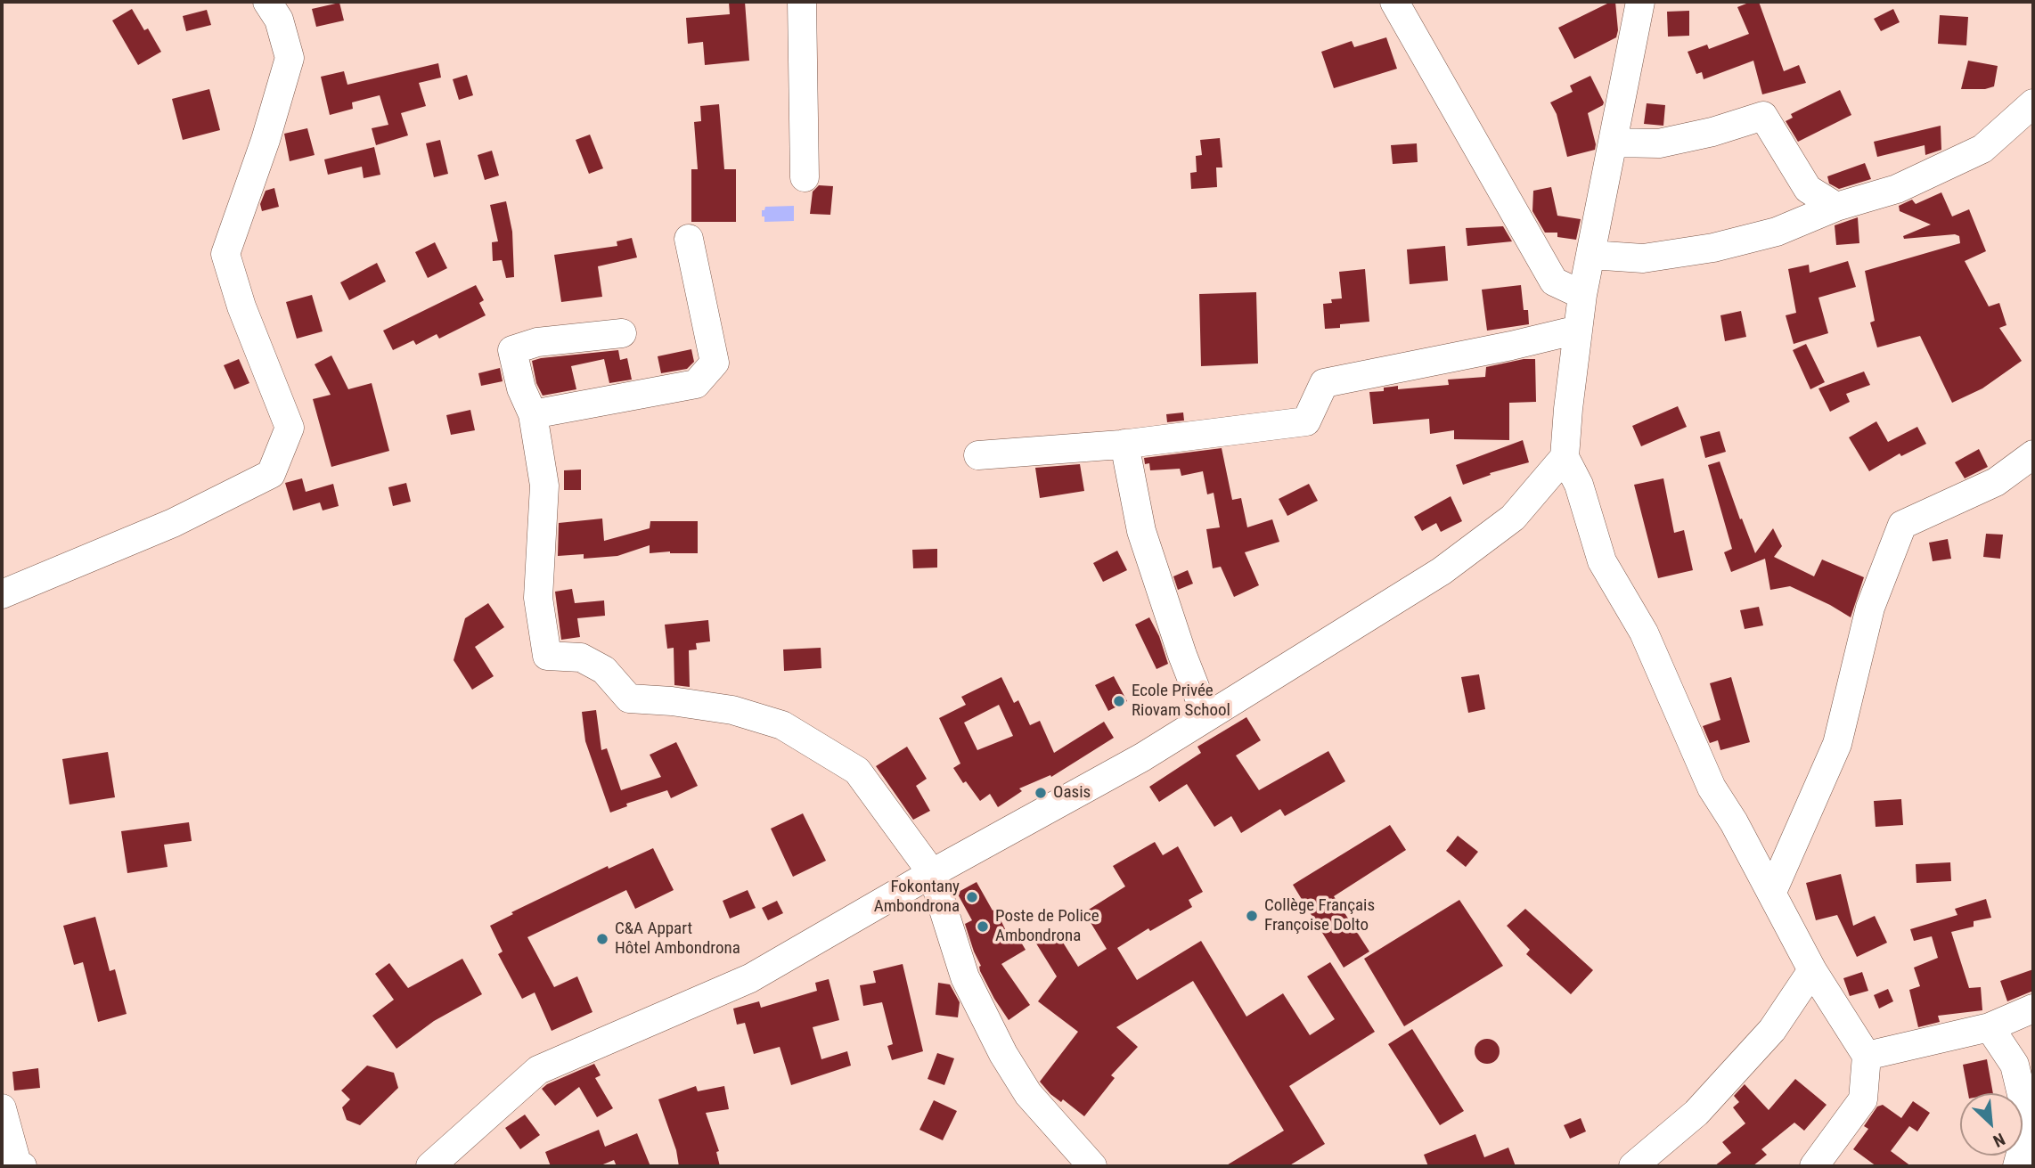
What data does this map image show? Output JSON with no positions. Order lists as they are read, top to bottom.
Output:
{
  "places": [
    "Ecole Privée Riovam School",
    "Oasis",
    "Fokontany Ambondrona",
    "Collège Français Françoise Dolto",
    "Poste de Police Ambondrona",
    "C&A Appart Hôtel Ambondrona"
  ],
  "north": "bottom right"
}
